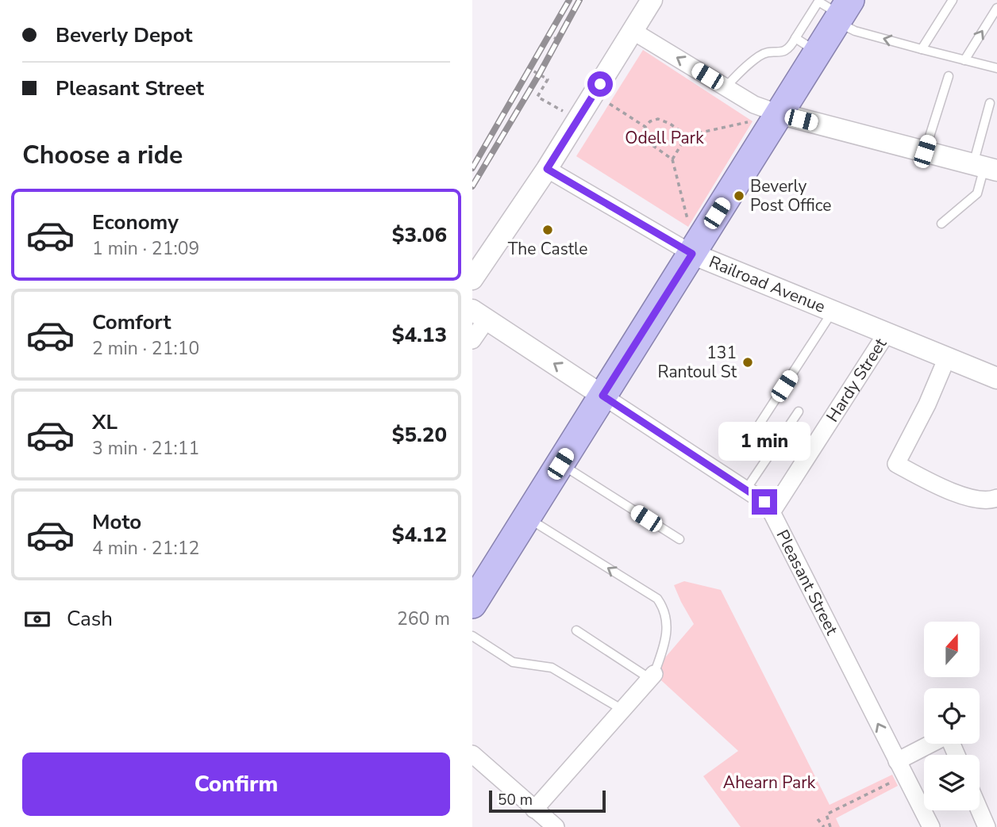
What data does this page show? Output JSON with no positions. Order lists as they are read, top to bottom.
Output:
{
  "streets": {
    "street": ["Railroad Avenue", "Hardy Street", "Pleasant Street"]
  },
  "crossings": [
    ["Railroad Avenue", "Hardy Street"],
    ["Hardy Street", "Pleasant Street"]
  ],
  "one_way": ["Pleasant Street"],
  "parks": ["Odell Park", "Ahearn Park"],
  "places": ["Beverly Post Office", "The Castle", "131 Rantoul St"],
  "scale_bar": "50 m",
  "north": "top",
  "page": {
    "banner": ["Beverly Depot", "Pleasant Street"],
    "heading": "Choose a ride",
    "list": [
      {
        "name": "Economy",
        "note": "1 min · 21:09",
        "value": "$3.06"
      },
      {
        "name": "Comfort",
        "note": "2 min · 21:10",
        "value": "$4.13"
      },
      {
        "name": "XL",
        "note": "3 min · 21:11",
        "value": "$5.20"
      },
      {
        "name": "Moto",
        "note": "4 min · 21:12",
        "value": "$4.12"
      }
    ],
    "bubble": "1 min",
    "pay": ["Cash", "260 m"],
    "buttons": "Confirm",
    "scale": "50 m"
  }
}
